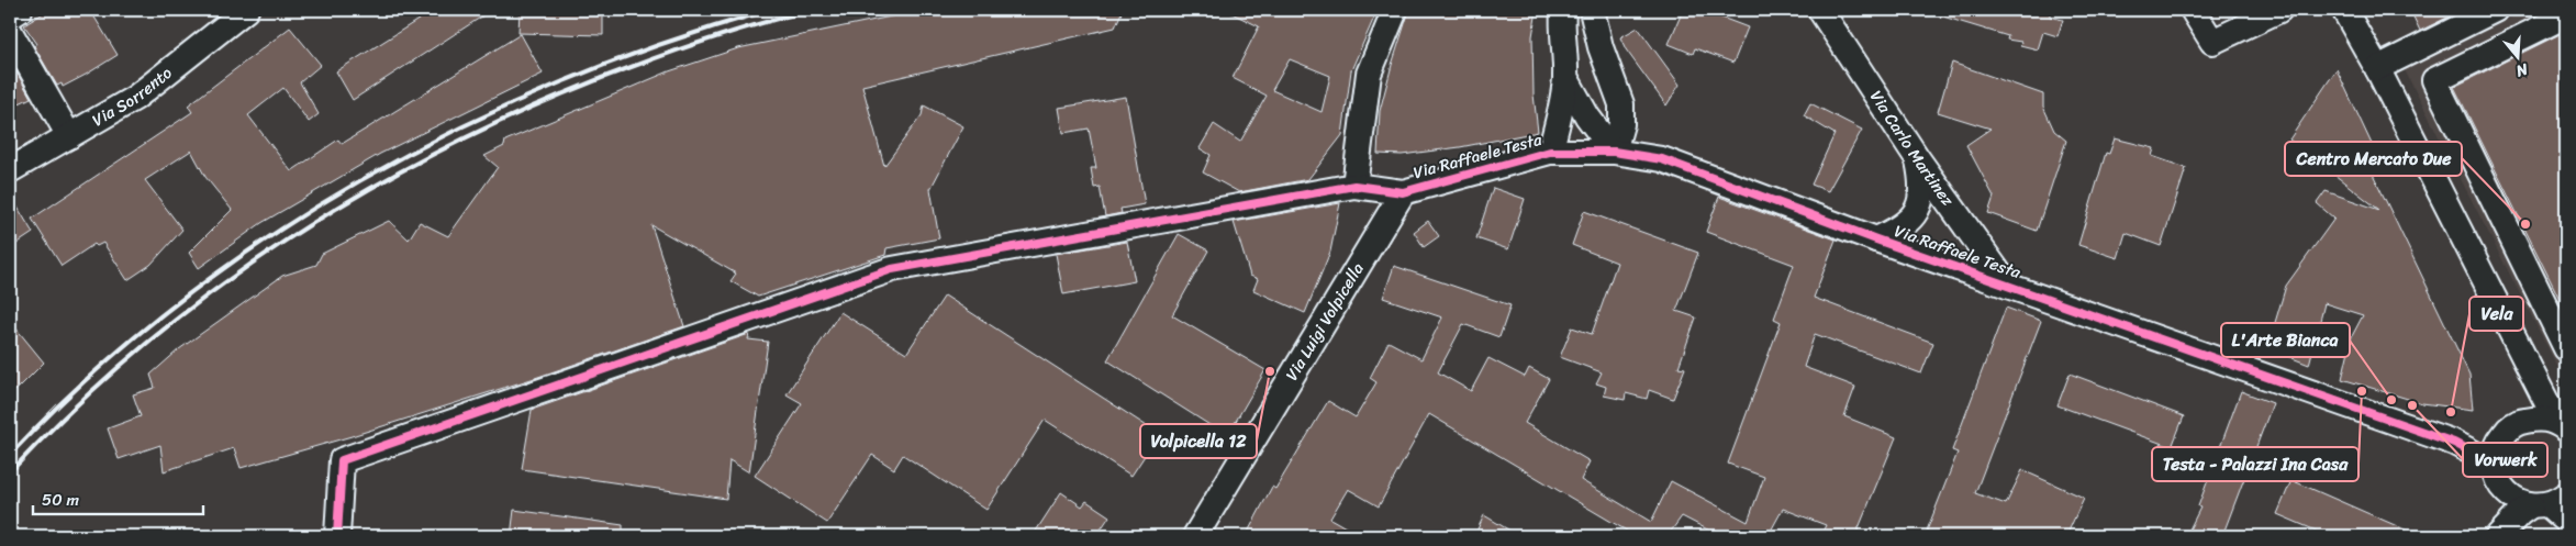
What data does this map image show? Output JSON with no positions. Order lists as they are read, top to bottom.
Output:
{
  "streets": {
    "street": [
      "Via Sorrento",
      "Via Carlo Martinez",
      "Via Raffaele Testa",
      "Via Luigi Volpicella"
    ]
  },
  "crossings": [
    ["Via Carlo Martinez", "Via Raffaele Testa"],
    ["Via Raffaele Testa", "Via Luigi Volpicella"]
  ],
  "places": [
    "Centro Mercato Due",
    "Volpicella 12",
    "Testa - Palazzi Ina Casa",
    "L'Arte Bianca",
    "Vorwerk",
    "Vela"
  ],
  "scale_bar": "50 m",
  "north": "bottom"
}
